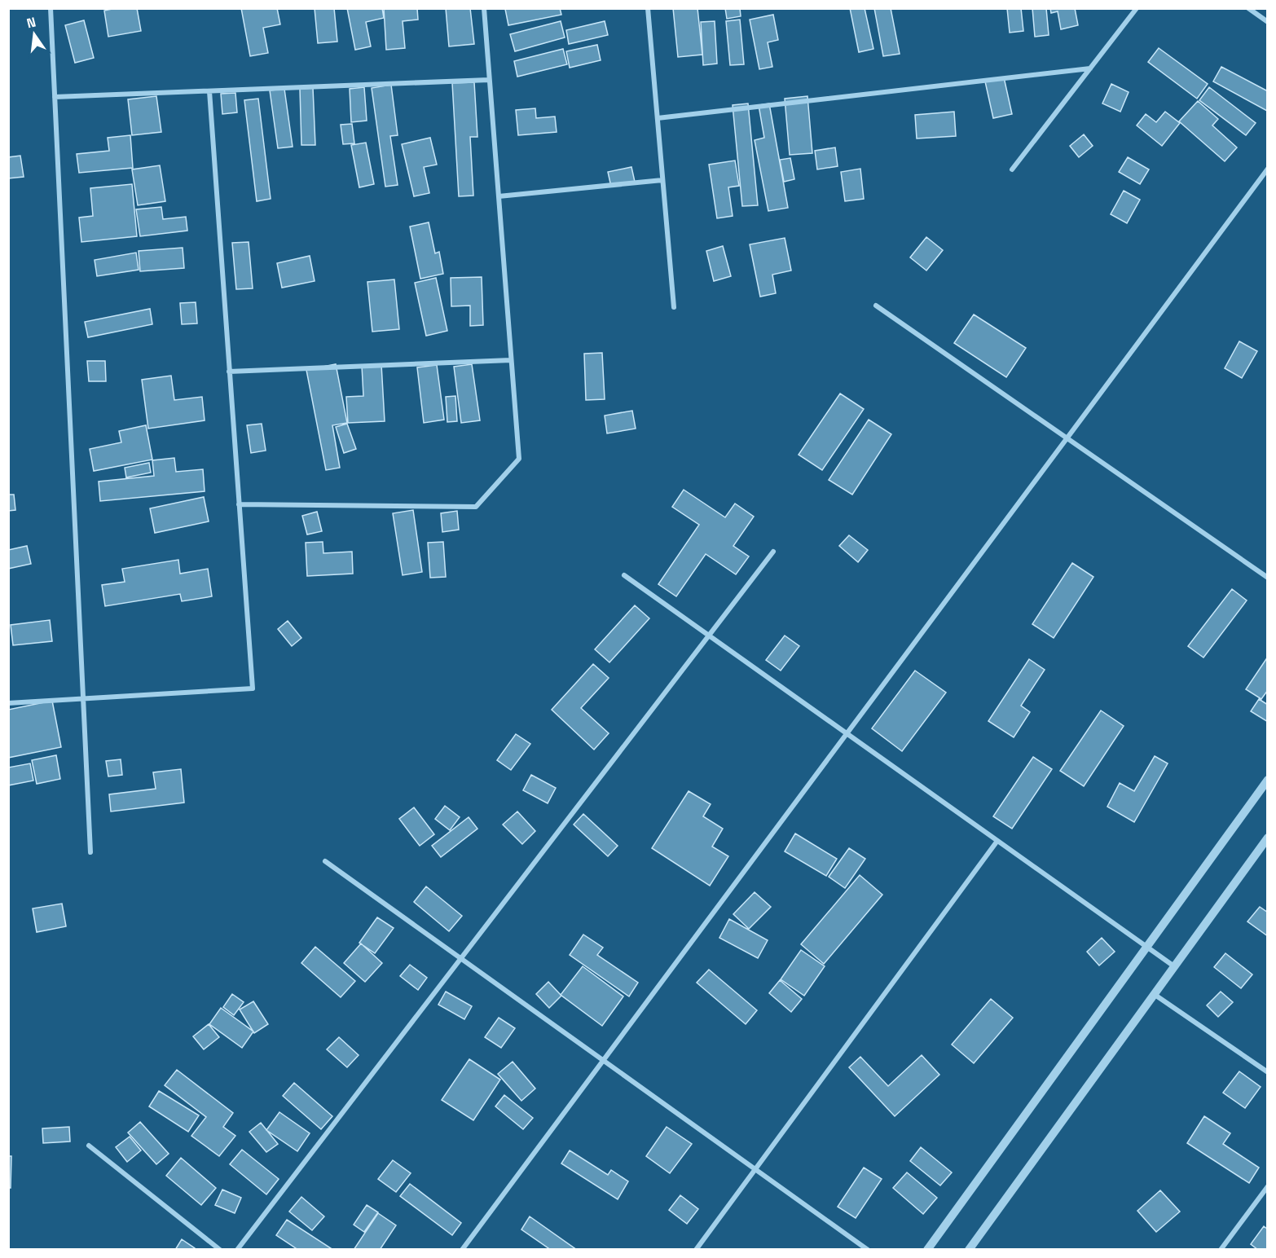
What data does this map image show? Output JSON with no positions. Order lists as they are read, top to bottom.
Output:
{
  "north": "top"
}
